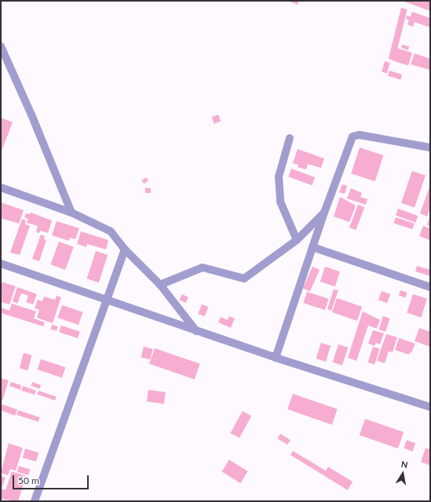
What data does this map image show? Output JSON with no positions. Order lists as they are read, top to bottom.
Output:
{
  "scale_bar": "50 m",
  "north": "top"
}
